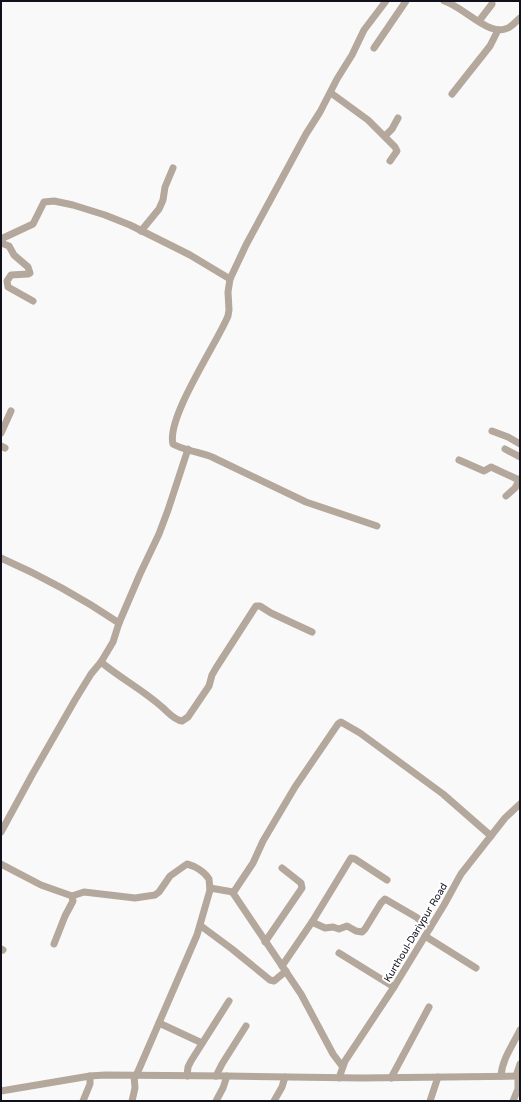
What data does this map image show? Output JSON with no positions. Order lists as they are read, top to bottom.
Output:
{
  "streets": {
    "street": ["Kurthoul-Dariypur Road"]
  }
}
